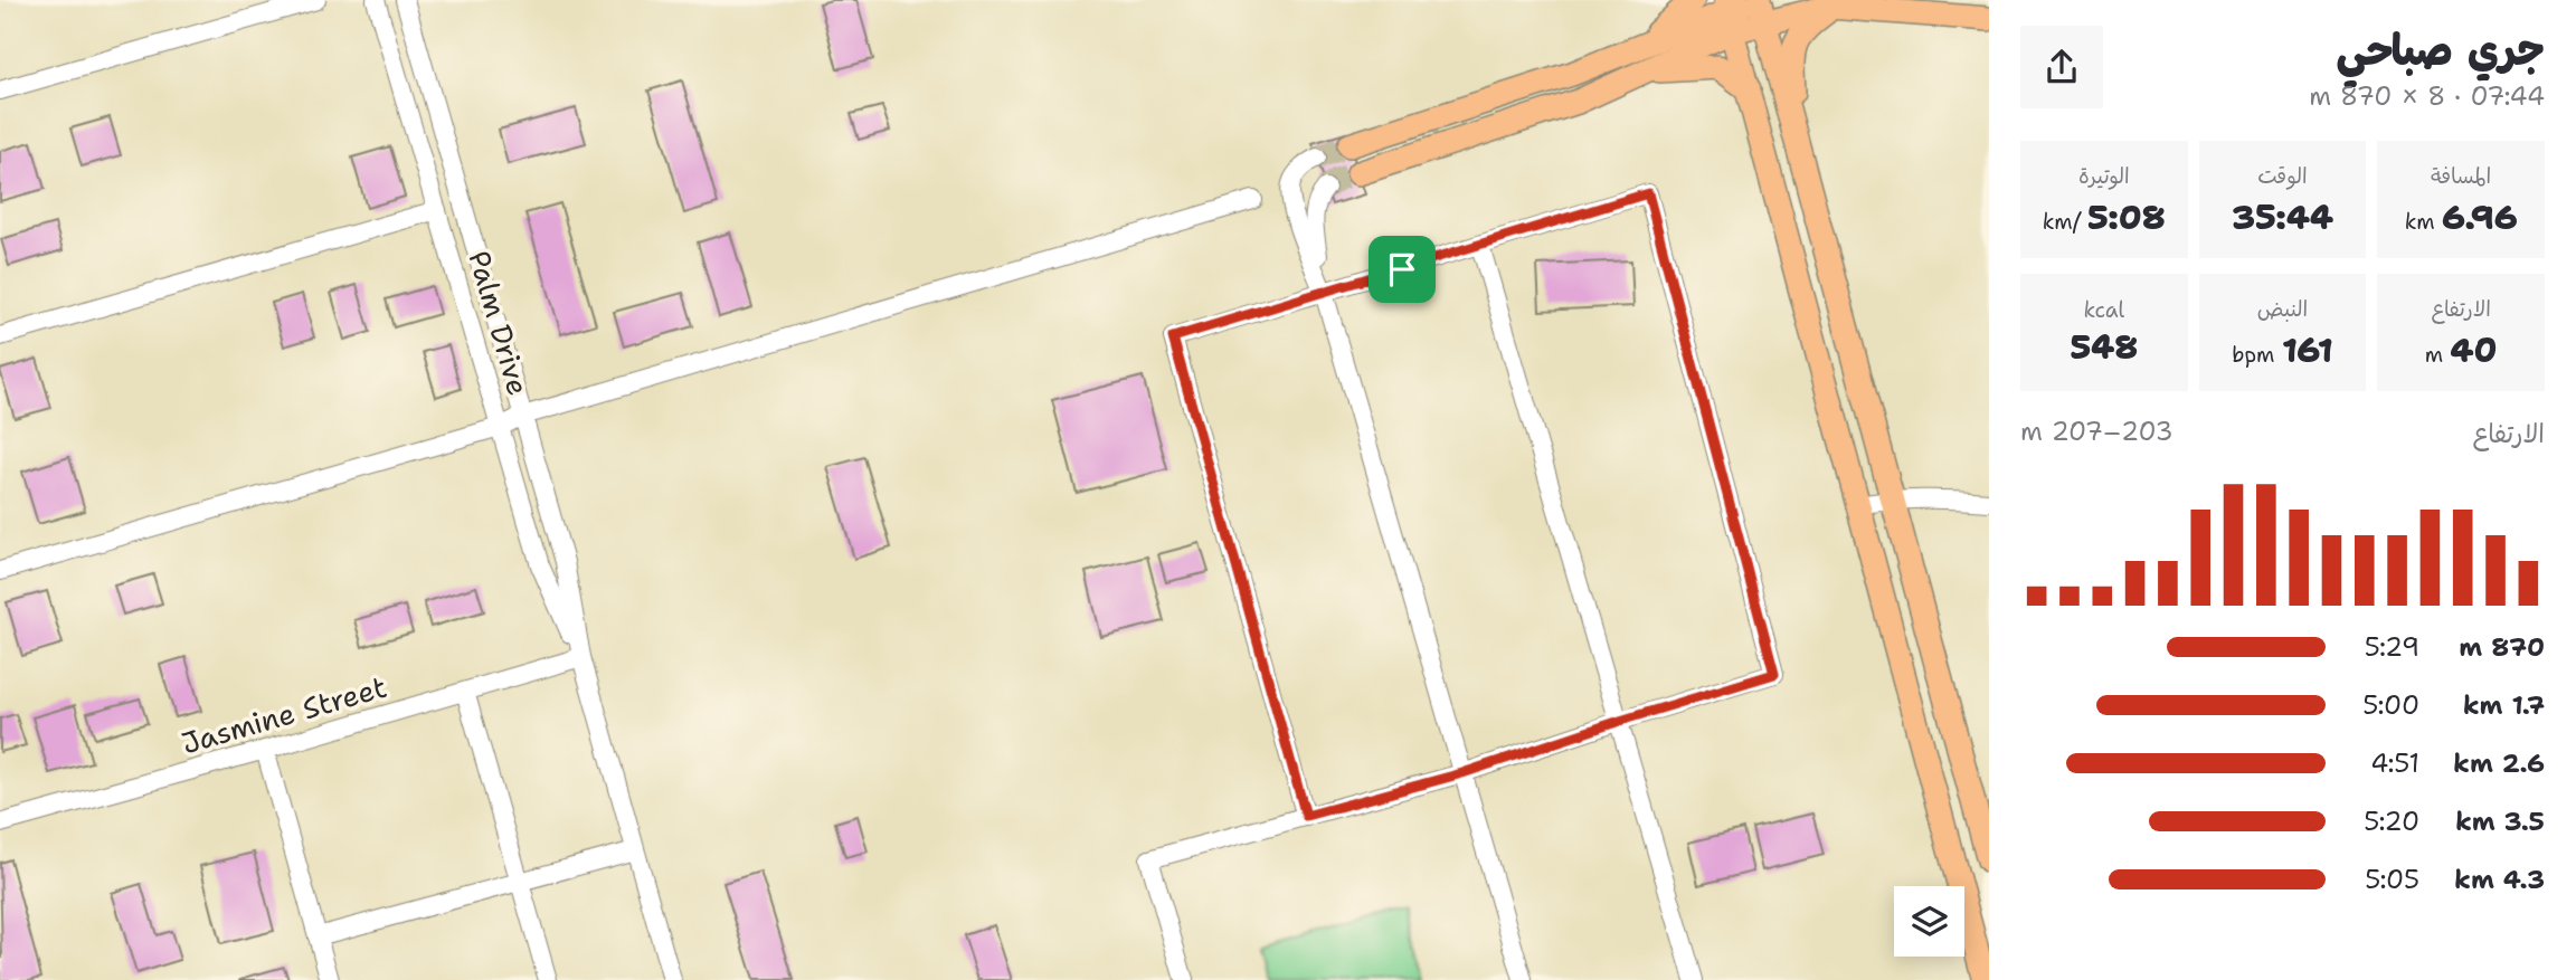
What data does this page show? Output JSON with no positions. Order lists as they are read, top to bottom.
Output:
{
  "streets": {
    "street": ["Palm Drive", "Jasmine Street"]
  },
  "crossings": [
    ["Palm Drive", "Jasmine Street"]
  ],
  "page": {
    "heading": ["جري صباحي", "07:44 · 8 × 870 m"],
    "stats": [
      ["المسافة", "6.96 km"],
      ["الوقت", "35:44"],
      ["الوتيرة", "5:08 /km"],
      ["الارتفاع", "40 m"],
      ["النبض", "161 bpm"],
      ["kcal", "548"]
    ],
    "chart": ["الارتفاع", "203–207 m"],
    "list": [
      {
        "name": "870 m",
        "note": "5:29"
      },
      {
        "name": "1.7 km",
        "note": "5:00"
      },
      {
        "name": "2.6 km",
        "note": "4:51"
      },
      {
        "name": "3.5 km",
        "note": "5:20"
      },
      {
        "name": "4.3 km",
        "note": "5:05"
      }
    ]
  }
}
